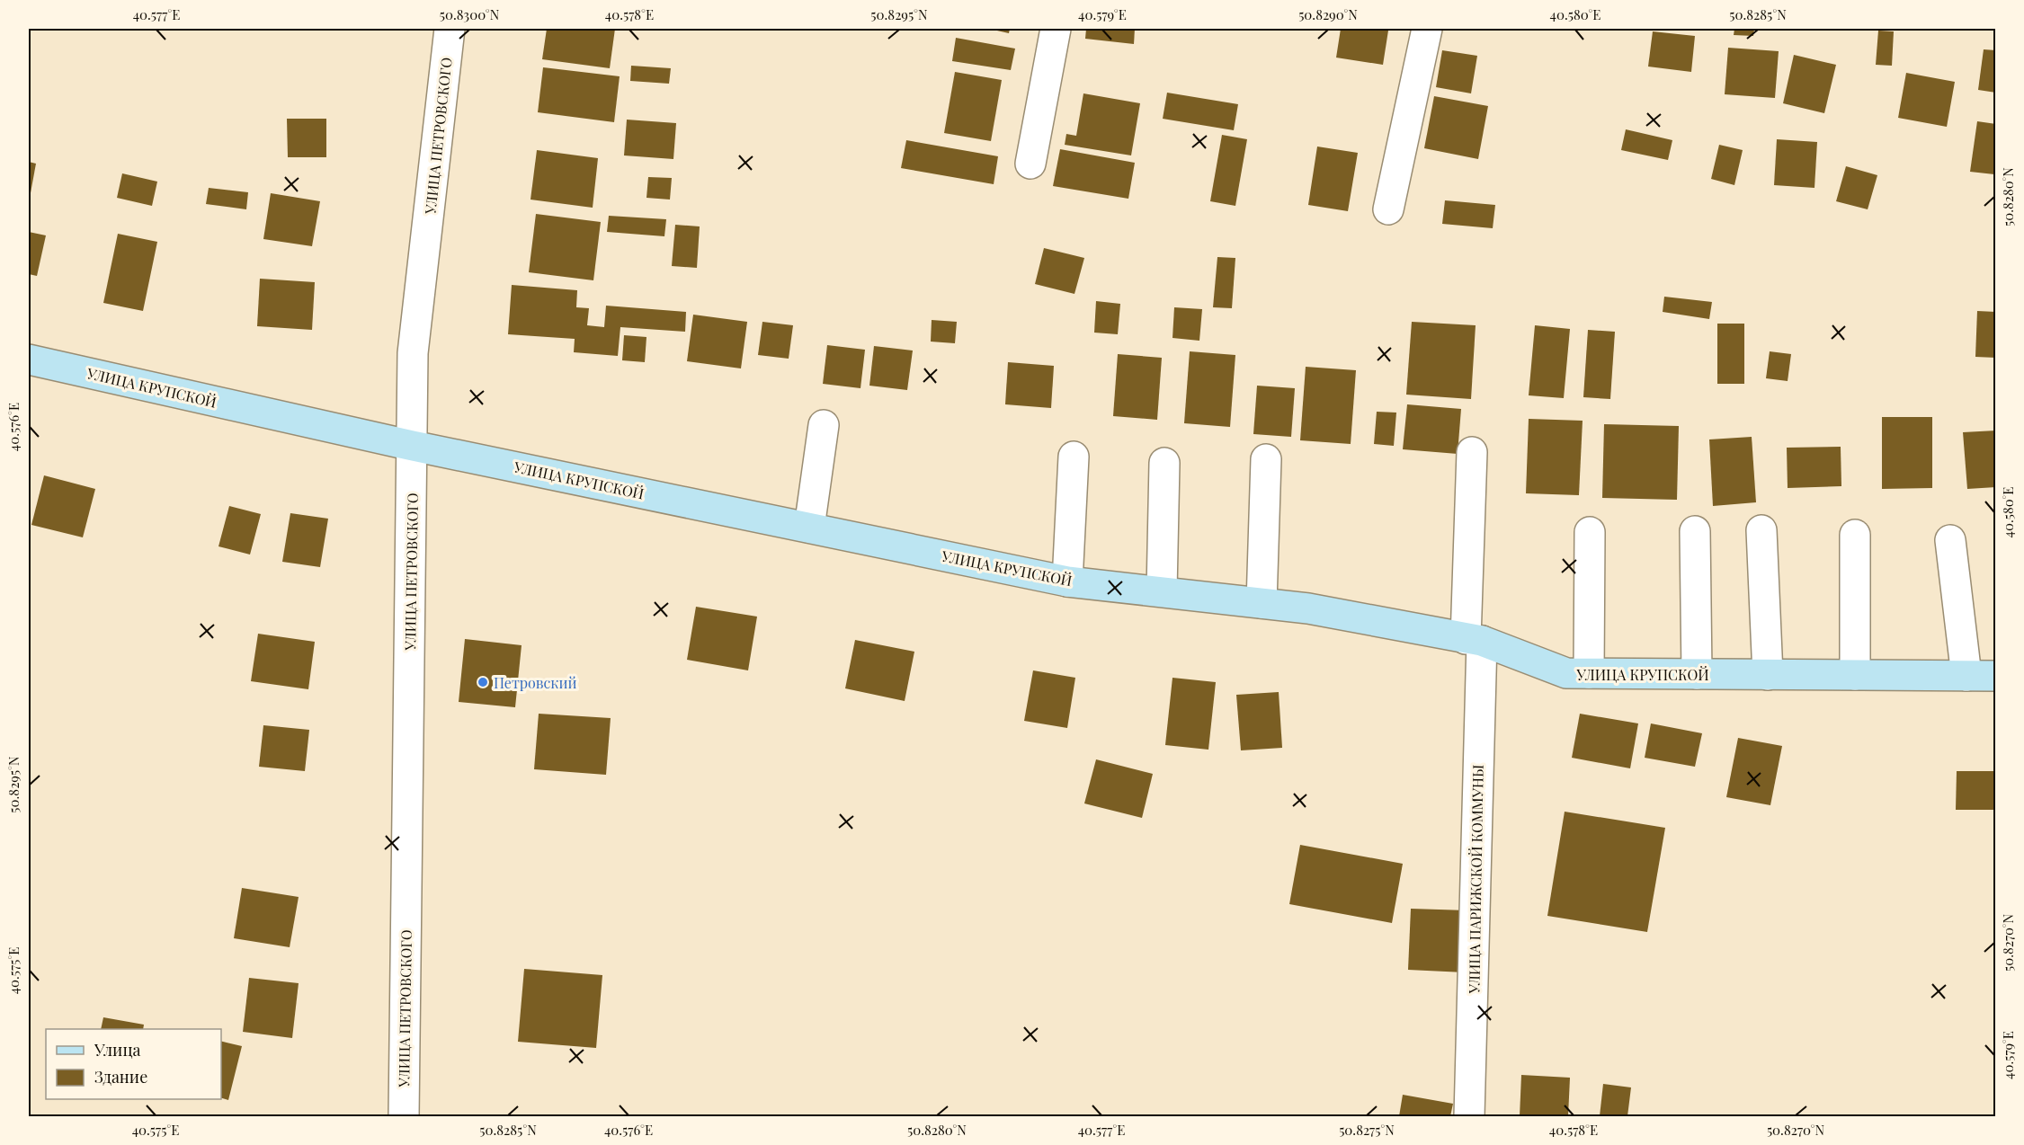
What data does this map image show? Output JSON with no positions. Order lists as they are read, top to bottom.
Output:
{
  "streets": {
    "main road": ["УЛИЦА КРУПСКОЙ"],
    "street": ["УЛИЦА ПЕТРОВСКОГО", "УЛИЦА ПАРИЖСКОЙ КОММУНЫ"]
  },
  "crossings": [
    ["УЛИЦА ПЕТРОВСКОГО", "УЛИЦА КРУПСКОЙ"],
    ["УЛИЦА КРУПСКОЙ", "УЛИЦА ПАРИЖСКОЙ КОММУНЫ"]
  ],
  "places": ["Петровский"],
  "legend": ["Улица", "Здание"],
  "coordinates": [
    "40.577°E",
    "50.8300°N",
    "40.578°E",
    "50.8295°N",
    "40.579°E",
    "50.8290°N",
    "40.580°E",
    "50.8285°N",
    "50.8280°N",
    "40.576°E",
    "50.8270°N",
    "40.575°E",
    "50.8275°N"
  ]
}
